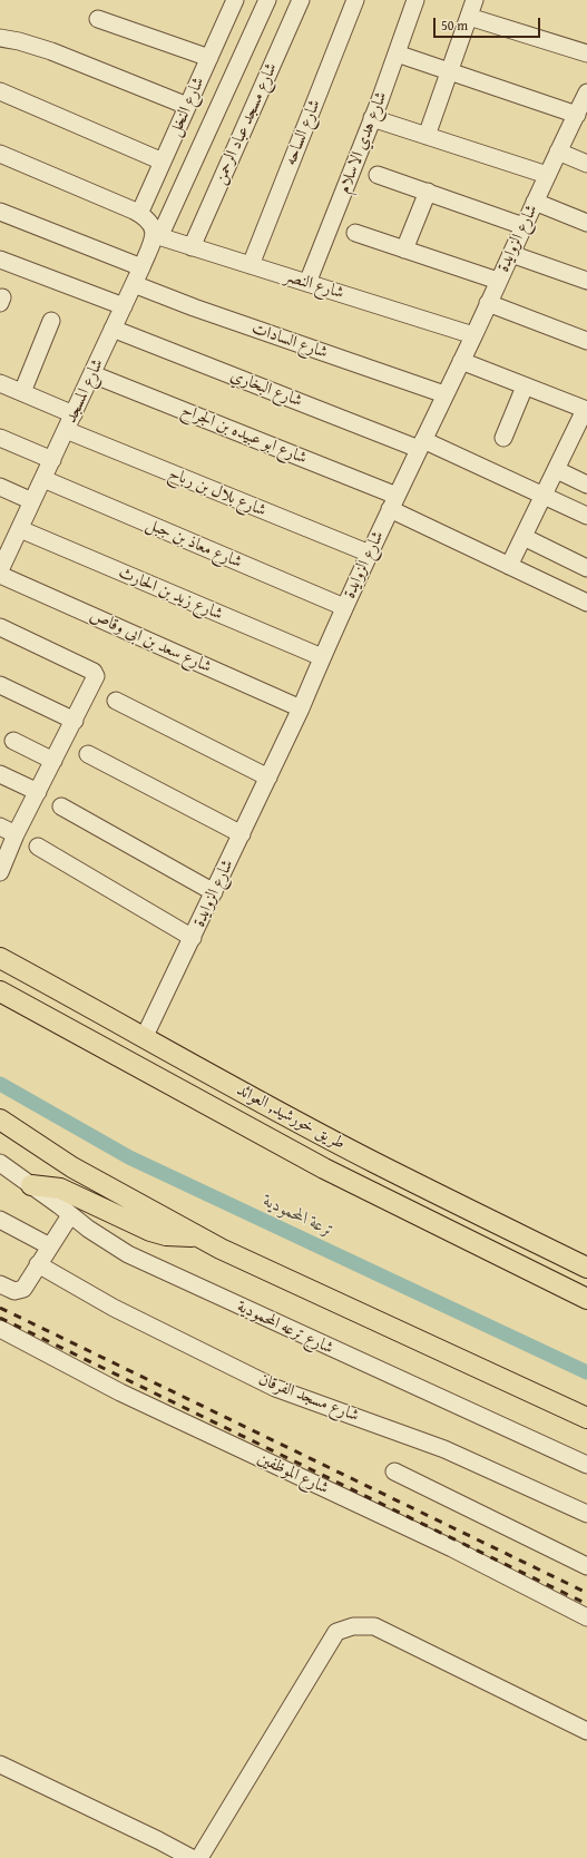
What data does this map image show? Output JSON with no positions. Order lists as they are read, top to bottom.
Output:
{
  "streets": {
    "main road": ["طريق خورشيد, العوائد"],
    "street": [
      "شارع النخل",
      "شارع مسجد عباد الرحمن",
      "شارع الساحه",
      "شارع هدي الاسلام",
      "شارع الزوايدة",
      "شارع النصر",
      "شارع السادات",
      "شارع البخاري",
      "شارع المسجد",
      "شارع ابو عبيده بن الجراح",
      "شارع بلال بن رباح",
      "شارع معاذ بن جبل",
      "شارع زيد بن الحارث",
      "شارع سعد بن ابى وقاص",
      "شارع ترعه المحمودية",
      "شارع مسجد الفرقان",
      "شارع الموظفين"
    ]
  },
  "crossings": [
    ["شارع مسجد عباد الرحمن", "شارع النصر"],
    ["شارع الساحه", "شارع النصر"],
    ["شارع هدي الاسلام", "شارع النصر"],
    ["شارع الزوايدة", "شارع النصر"],
    ["شارع الزوايدة", "شارع السادات"],
    ["شارع الزوايدة", "شارع البخاري"],
    ["شارع الزوايدة", "شارع ابو عبيده بن الجراح"],
    ["شارع الزوايدة", "شارع بلال بن رباح"],
    ["شارع الزوايدة", "شارع معاذ بن جبل"],
    ["شارع الزوايدة", "شارع زيد بن الحارث"],
    ["شارع الزوايدة", "شارع سعد بن ابى وقاص"],
    ["شارع الزوايدة", "طريق خورشيد, العوائد"],
    ["شارع النصر", "شارع المسجد"],
    ["شارع السادات", "شارع المسجد"],
    ["شارع البخاري", "شارع المسجد"],
    ["شارع المسجد", "شارع ابو عبيده بن الجراح"],
    ["شارع المسجد", "شارع بلال بن رباح"],
    ["شارع المسجد", "شارع معاذ بن جبل"],
    ["شارع المسجد", "شارع زيد بن الحارث"]
  ],
  "water": ["ترعة المحمودية"],
  "scale_bar": "50 m"
}
